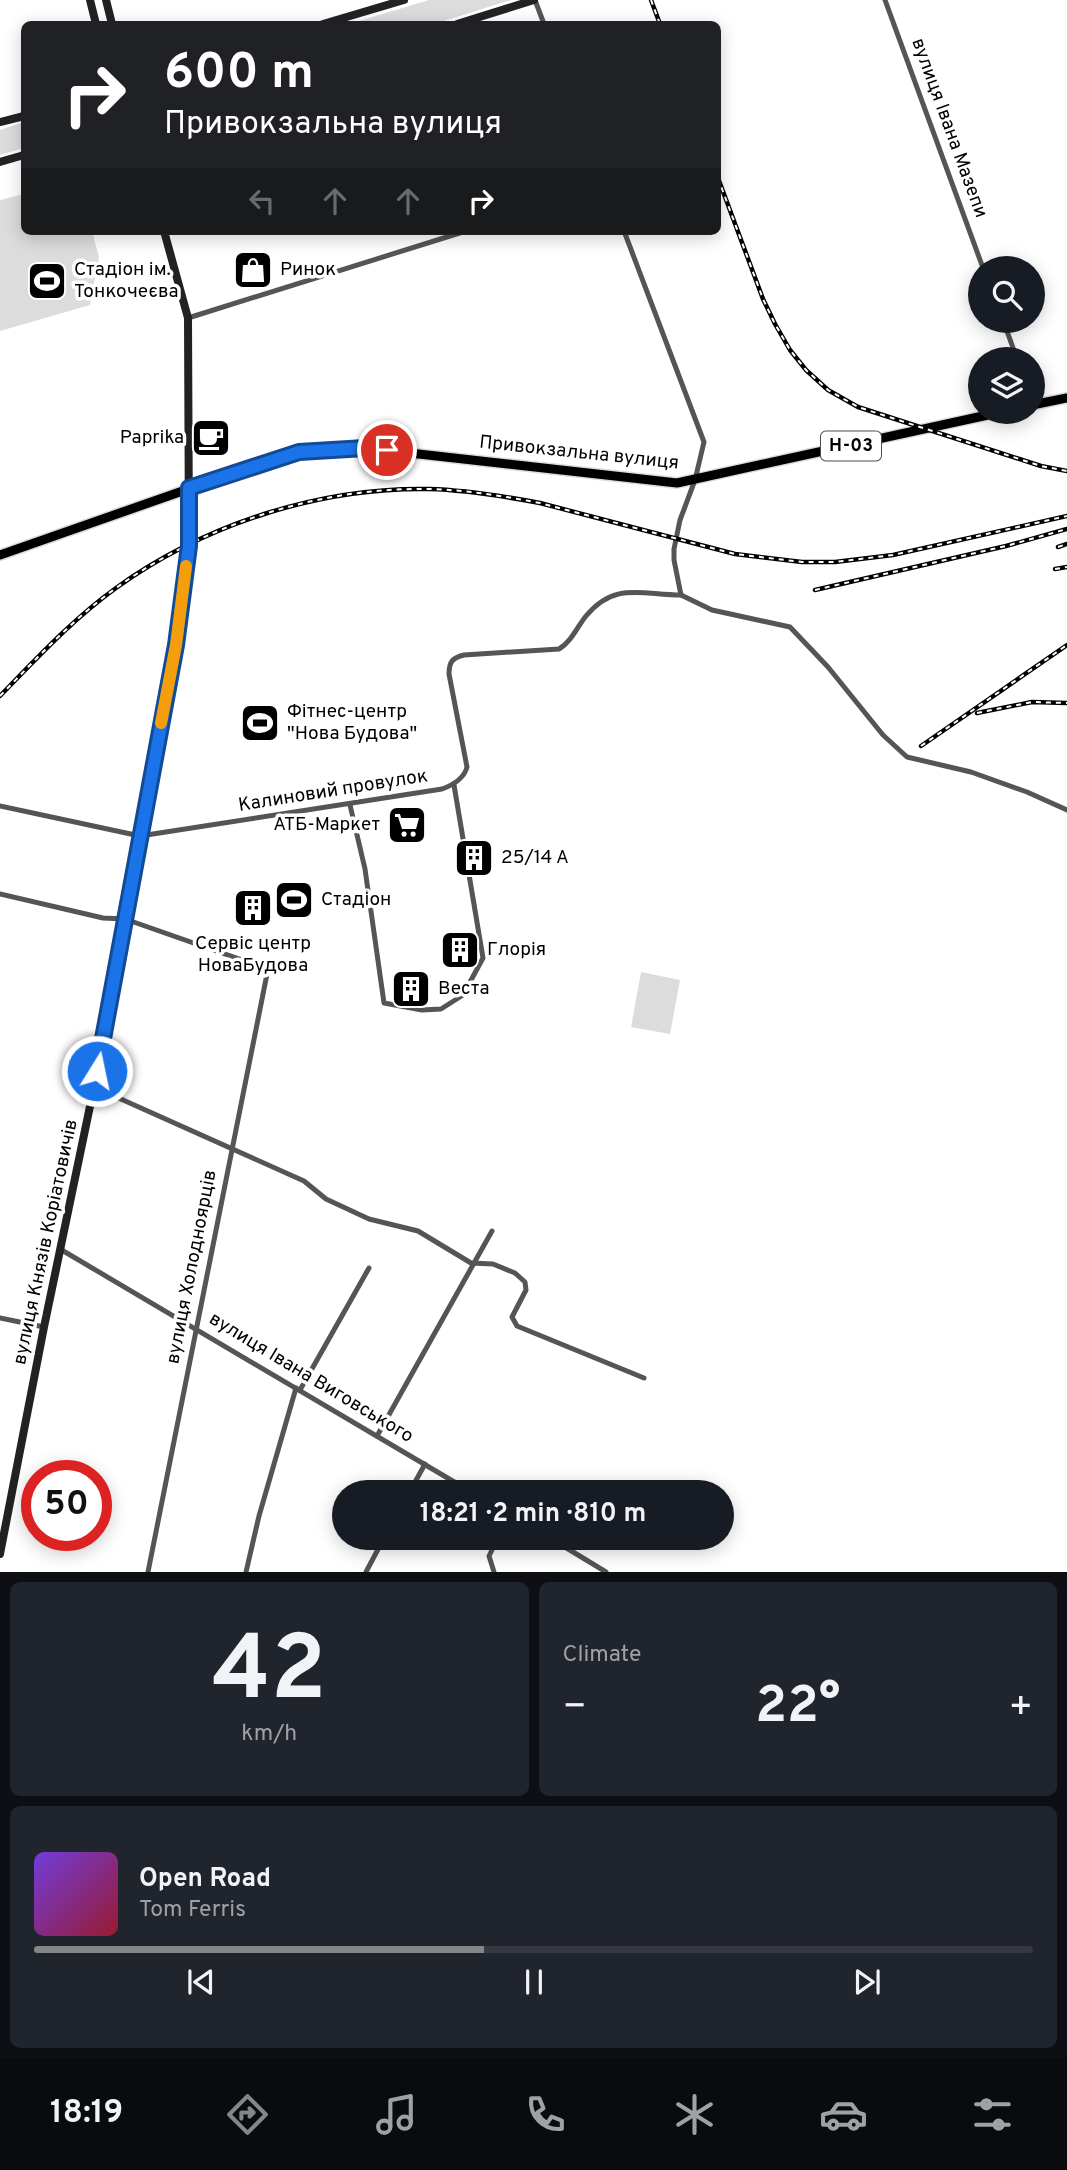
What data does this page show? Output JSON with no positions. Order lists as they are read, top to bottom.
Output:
{
  "streets": {
    "main road": ["Н-03", "Привокзальна вулиця", "вулиця Князів Коріатовичів"],
    "street": [
      "вулиця Івана Мазепи",
      "Калиновий провулок",
      "вулиця Холодноярців",
      "вулиця Івана Виговського"
    ]
  },
  "crossings": [
    ["Н-03", "Привокзальна вулиця"],
    ["Н-03", "вулиця Князів Коріатовичів"],
    ["Привокзальна вулиця", "вулиця Князів Коріатовичів"],
    ["Калиновий провулок", "вулиця Князів Коріатовичів"],
    ["вулиця Князів Коріатовичів", "вулиця Холодноярців"],
    ["вулиця Князів Коріатовичів", "вулиця Івана Виговського"],
    ["вулиця Холодноярців", "вулиця Івана Виговського"]
  ],
  "places": {
    "shop": ["Ринок"],
    "sports": ["Стадіон ім. Тонкочеєва", "Фітнес-центр \"Нова Будова\"", "Стадіон"],
    "cafe": ["Paprika"],
    "supermarket": ["АТБ-Маркет"],
    "building": [
      "25/14 А",
      "Сервіс центр НоваБудова",
      "Глорія",
      "Веста"
    ]
  },
  "page": {
    "turn": ["600 m", "Привокзальна вулиця"],
    "limit": "50",
    "trip": "18:21 · 2 min · 810 m",
    "tile": [
      ["42", "km/h"],
      "Climate"
    ],
    "heat": ["−", "22°", "+"],
    "song": ["Open Road", "Tom Ferris"],
    "tabs": "18:19"
  }
}
